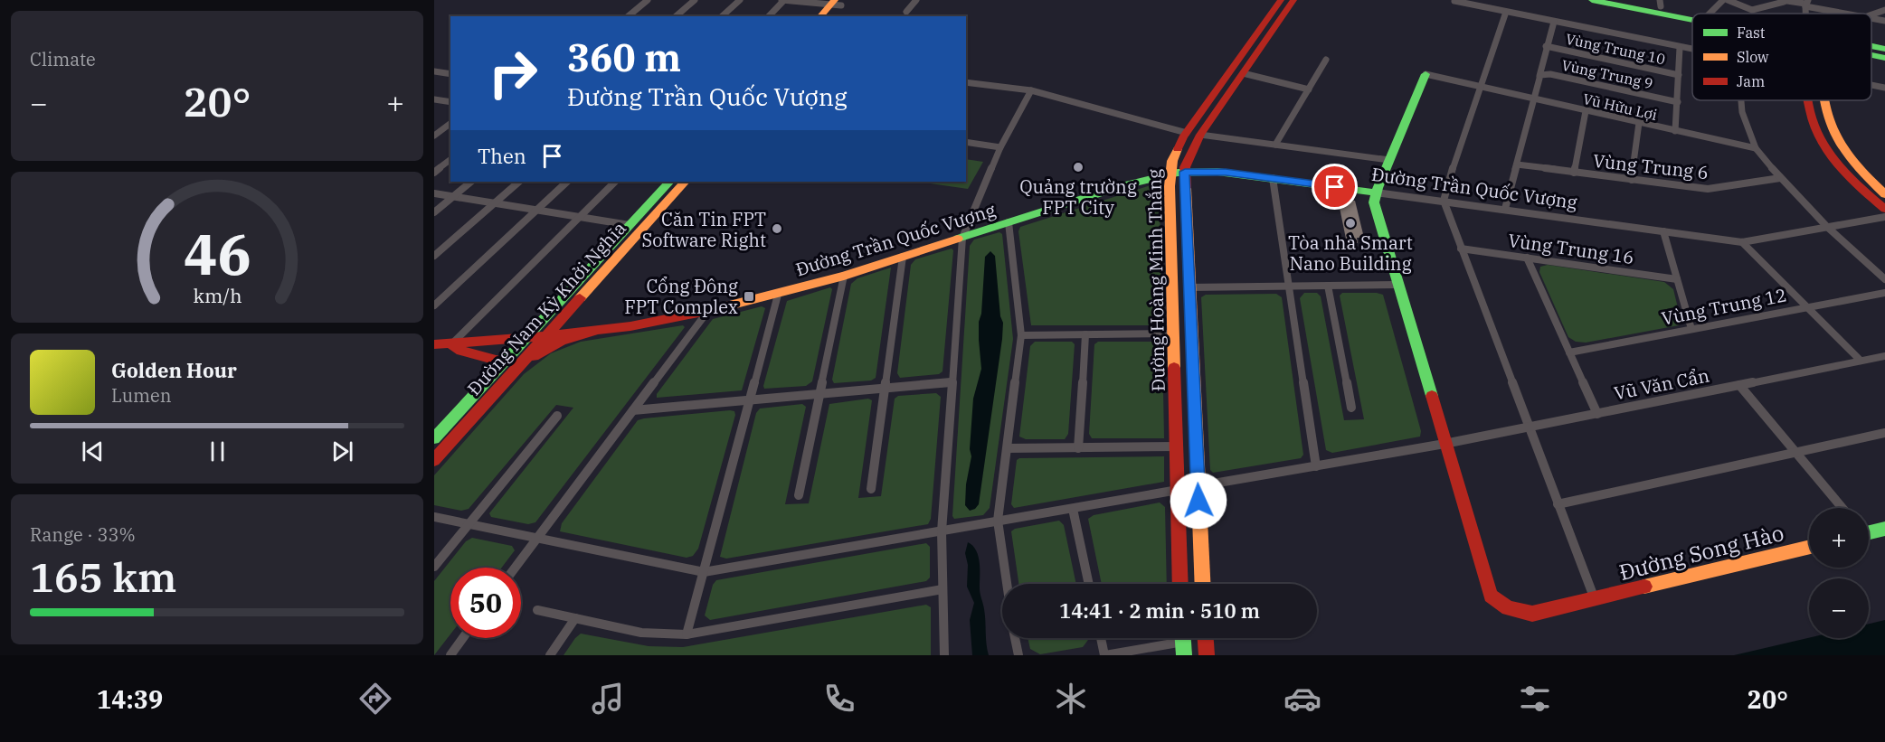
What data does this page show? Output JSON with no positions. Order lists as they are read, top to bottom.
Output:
{
  "streets": {
    "main road": [
      "Đường Trần Quốc Vượng",
      "Đường Hoàng Minh Thắng",
      "Đường Nam Kỳ Khởi Nghĩa",
      "Đường Song Hào"
    ],
    "street": [
      "Vùng Trung 10",
      "Vùng Trung 9",
      "Vũ Hữu Lợi",
      "Vùng Trung 6",
      "Vùng Trung 16",
      "Vùng Trung 12",
      "Vũ Văn Cẩn"
    ]
  },
  "crossings": [
    ["Vùng Trung 9", "Vũ Hữu Lợi"],
    ["Vùng Trung 9", "Vùng Trung 6"],
    ["Vùng Trung 9", "Đường Trần Quốc Vượng"],
    ["Đường Trần Quốc Vượng", "Đường Hoàng Minh Thắng"],
    ["Đường Trần Quốc Vượng", "Đường Nam Kỳ Khởi Nghĩa"],
    ["Đường Trần Quốc Vượng", "Đường Song Hào"],
    ["Đường Hoàng Minh Thắng", "Vũ Văn Cẩn"],
    ["Vũ Văn Cẩn", "Đường Song Hào"]
  ],
  "places": {
    "other": ["Quảng trường FPT City", "Tòa nhà Smart Nano Building", "Căn Tin FPT Software Right"],
    "transit": ["Cổng Đông FPT Complex"]
  },
  "legend": ["Fast", "Slow", "Jam"],
  "page": {
    "tile": [
      "Climate",
      ["Range · 33%", "165 km"]
    ],
    "turn": ["360 m", "Đường Trần Quốc Vượng"],
    "heat": ["−", "20°", "+"],
    "then": "Then",
    "song": ["Golden Hour", "Lumen"],
    "map_buttons": ["+", "−"],
    "limit": "50",
    "trip": "14:41 · 2 min · 510 m",
    "tabs": ["14:39", "20°"],
    "gauge": ["46", "km/h"]
  }
}
